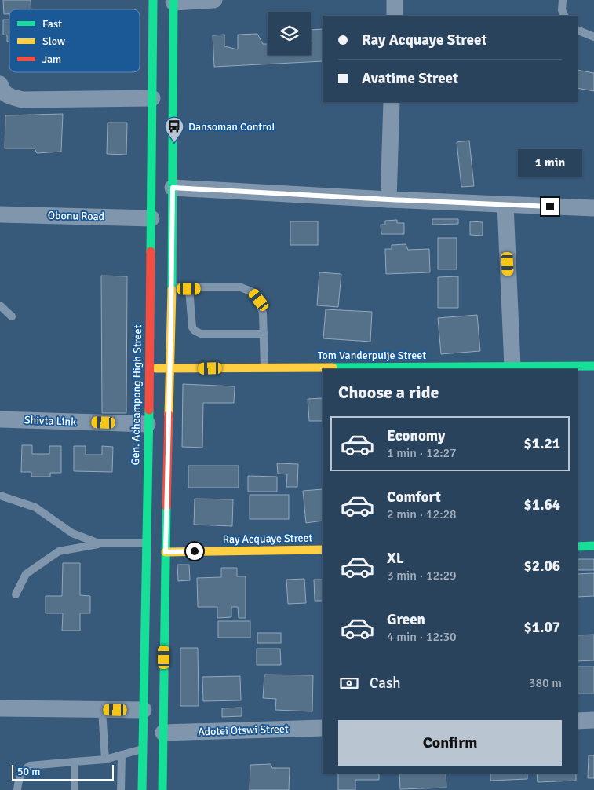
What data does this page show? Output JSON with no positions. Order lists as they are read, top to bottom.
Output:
{
  "streets": {
    "main road": ["Tom Vanderpuije Street", "Gen. Acheampong High Street", "Ray Acquaye Street"],
    "street": ["Obonu Road", "Shivta Link", "Adotei Otswi Street"]
  },
  "crossings": [
    ["Obonu Road", "Gen. Acheampong High Street"],
    ["Tom Vanderpuije Street", "Gen. Acheampong High Street"],
    ["Gen. Acheampong High Street", "Shivta Link"]
  ],
  "places": {
    "bus stop": ["Dansoman Control"]
  },
  "legend": ["Fast", "Slow", "Jam"],
  "scale_bar": "50 m",
  "page": {
    "banner": ["Ray Acquaye Street", "Avatime Street"],
    "bubble": "1 min",
    "heading": "Choose a ride",
    "list": [
      {
        "name": "Economy",
        "note": "1 min · 12:27",
        "value": "$1.21"
      },
      {
        "name": "Comfort",
        "note": "2 min · 12:28",
        "value": "$1.64"
      },
      {
        "name": "XL",
        "note": "3 min · 12:29",
        "value": "$2.06"
      },
      {
        "name": "Green",
        "note": "4 min · 12:30",
        "value": "$1.07"
      }
    ],
    "pay": ["Cash", "380 m"],
    "buttons": "Confirm",
    "scale": "50 m"
  }
}
